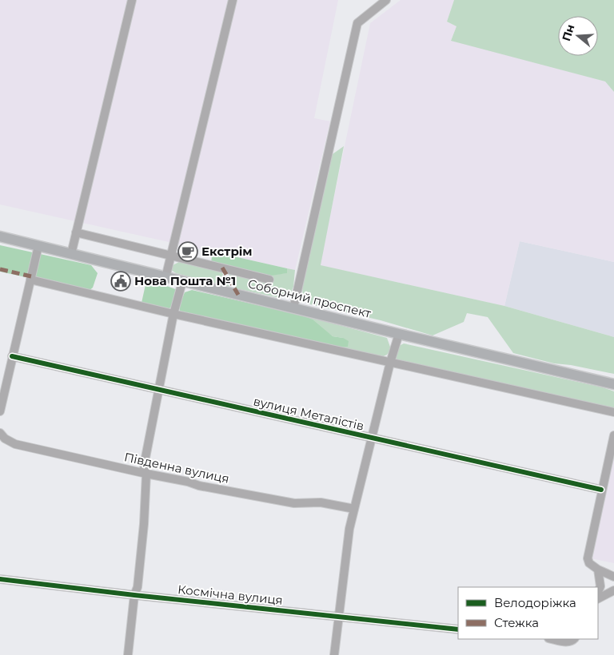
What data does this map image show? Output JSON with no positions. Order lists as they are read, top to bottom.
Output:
{
  "streets": {
    "main road": ["Соборний проспект"],
    "street": ["вулиця Металістів", "Південна вулиця", "Космічна вулиця"]
  },
  "places": {
    "cafe": ["Екстрім"],
    "public building": ["Нова Пошта №1"]
  },
  "legend": ["Велодоріжка", "Стежка"],
  "north": "left"
}
